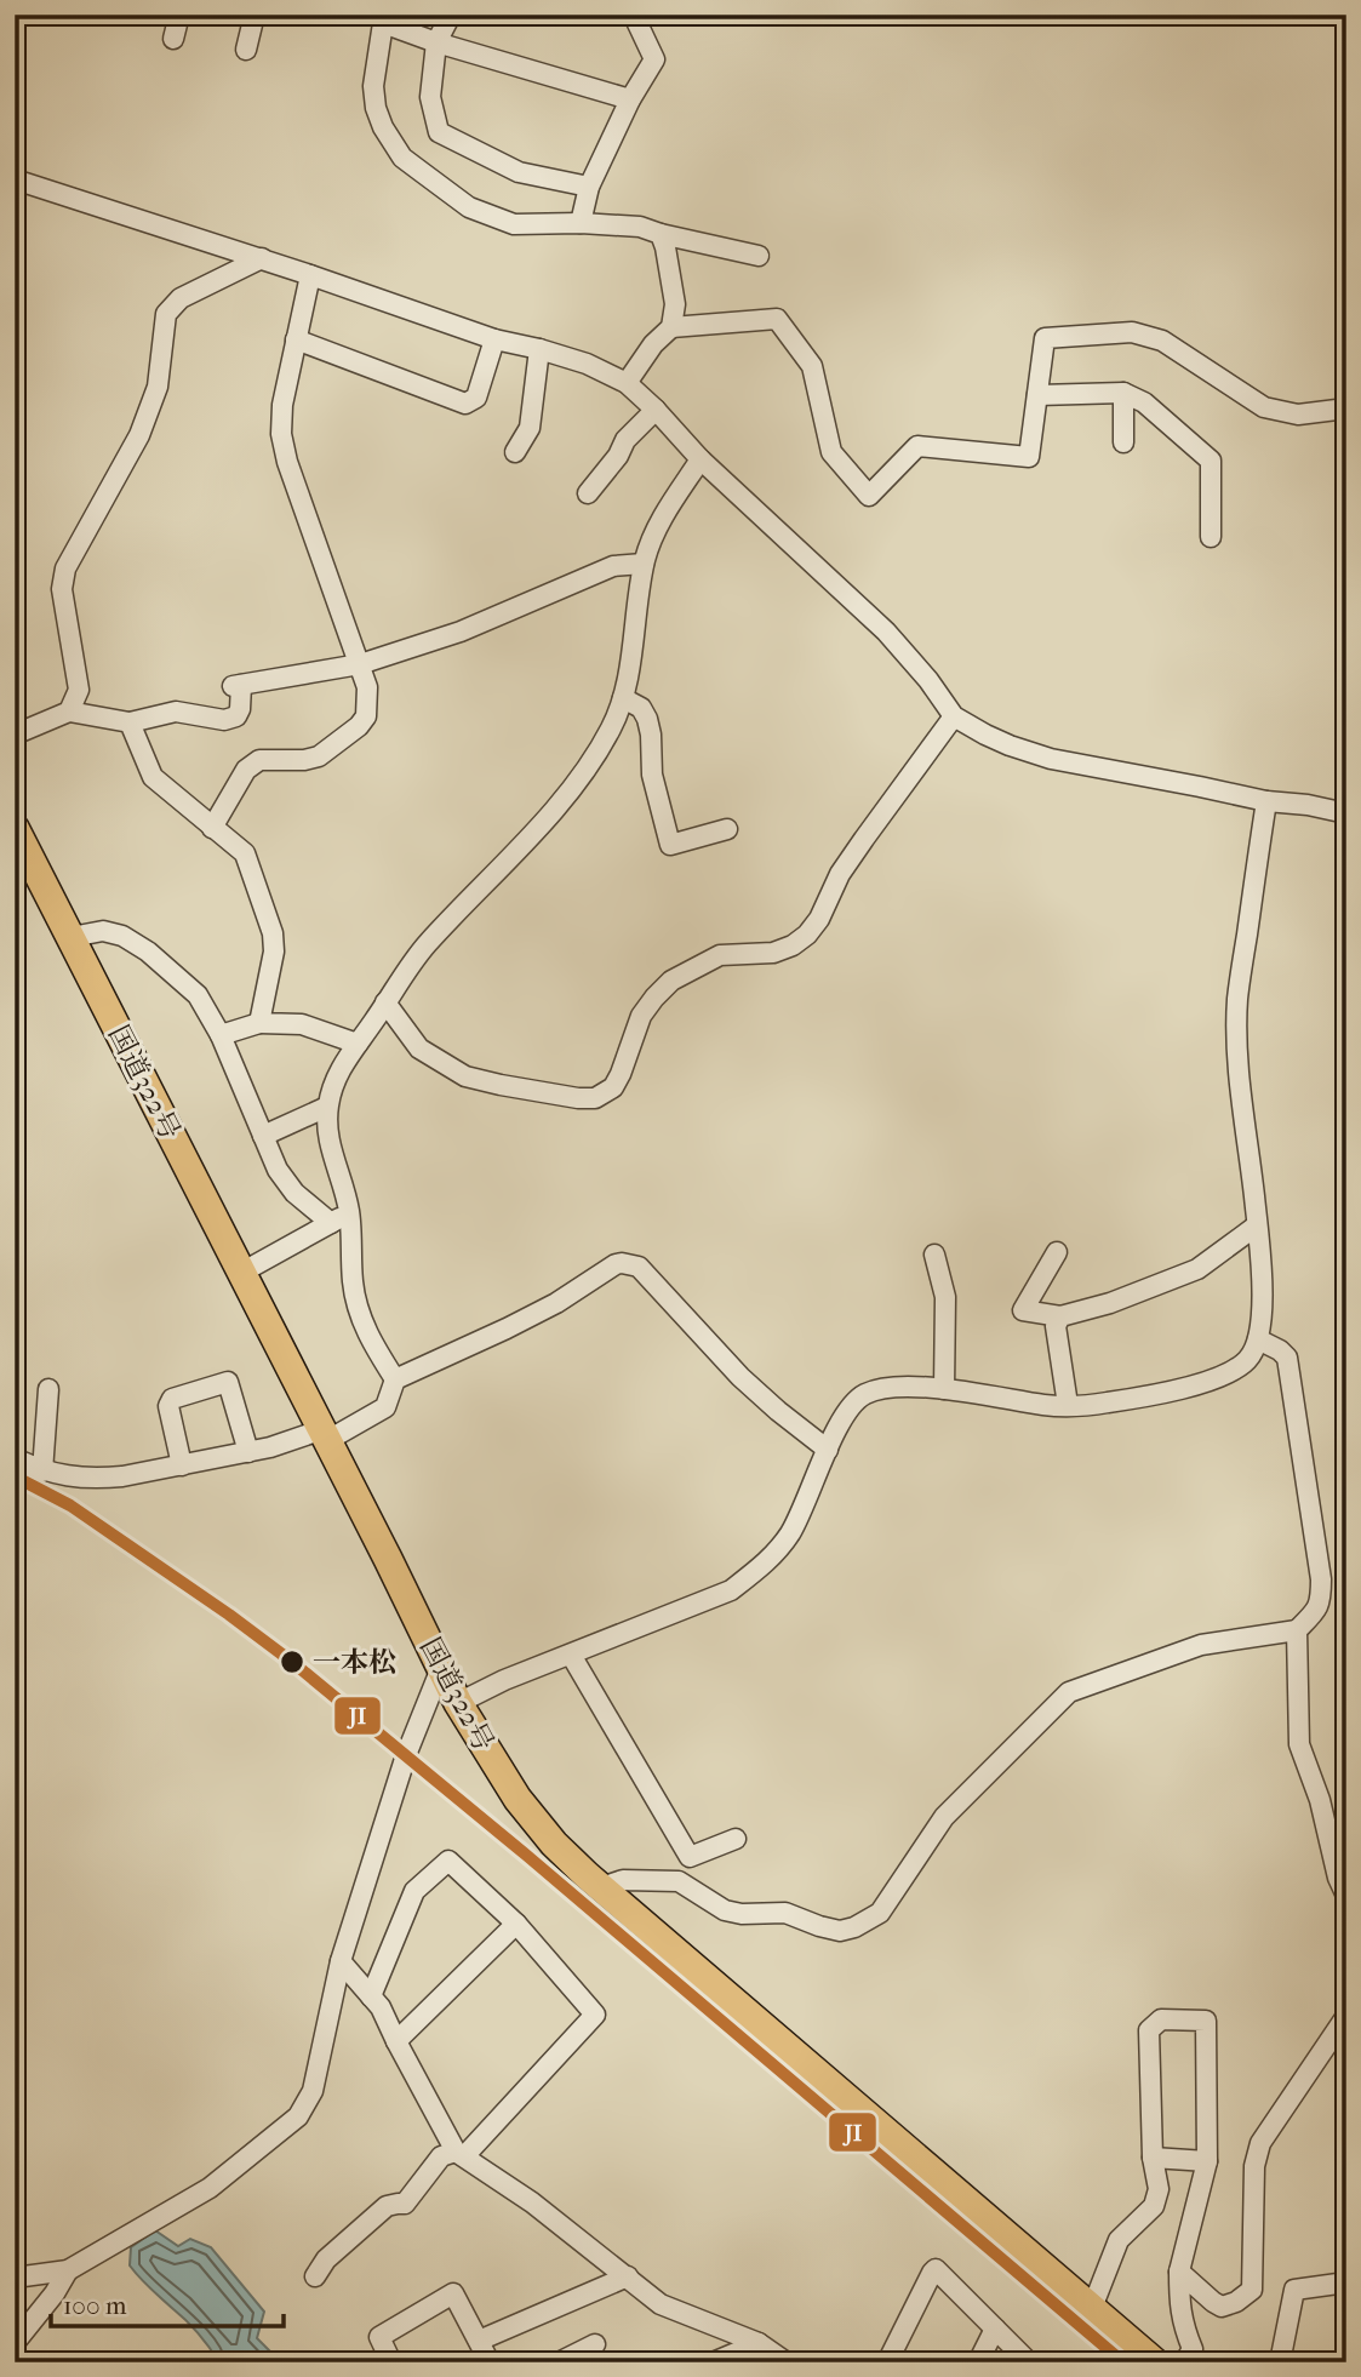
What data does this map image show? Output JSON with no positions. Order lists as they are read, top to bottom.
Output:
{
  "streets": {
    "highway": ["国道322号"]
  },
  "places": ["一本松"],
  "lines": ["transit line JI"],
  "scale_bar": "100 m"
}
